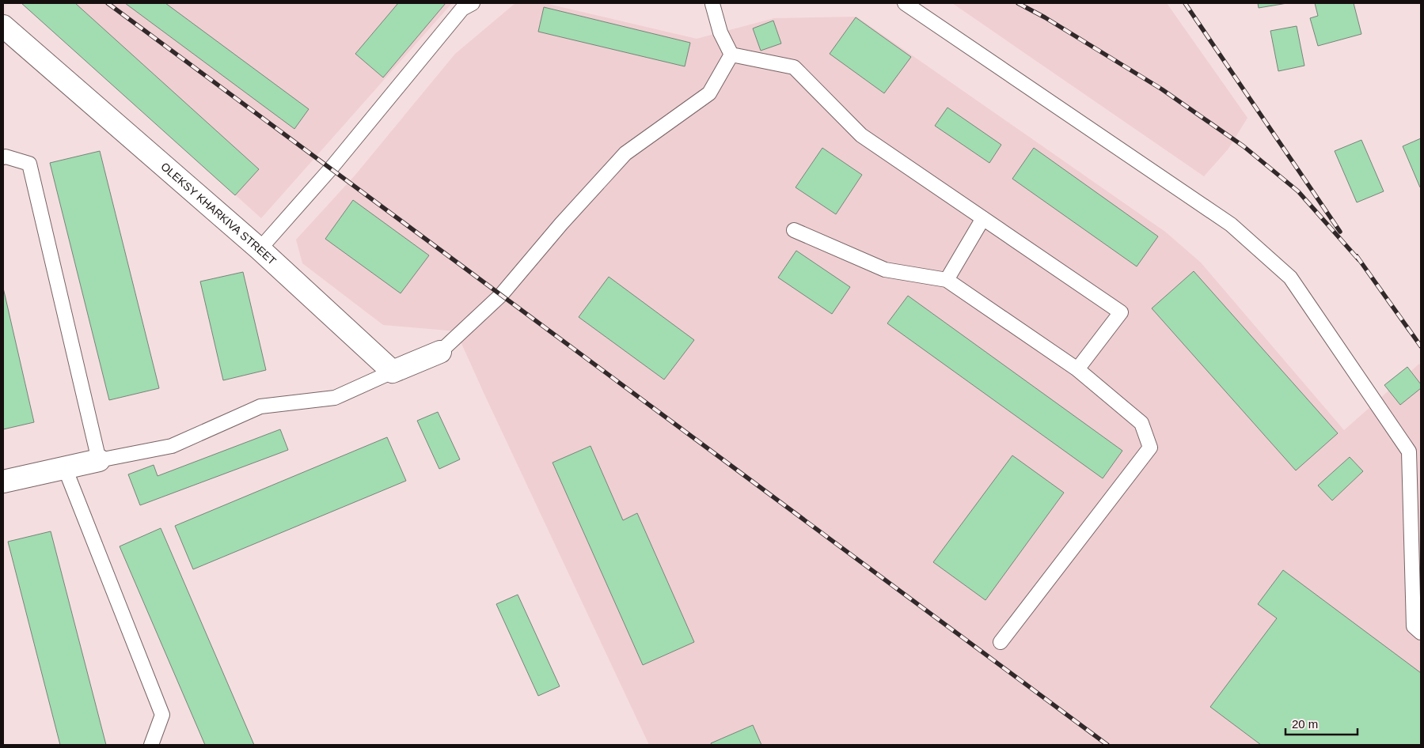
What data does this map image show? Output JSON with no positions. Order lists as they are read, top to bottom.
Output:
{
  "streets": {
    "street": ["OLEKSY KHARKIVA STREET"]
  },
  "scale_bar": "20 m"
}
